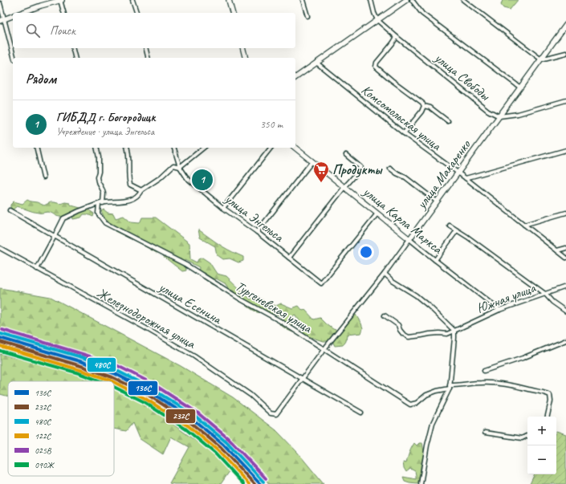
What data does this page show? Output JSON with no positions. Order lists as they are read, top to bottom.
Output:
{
  "streets": {
    "street": [
      "улица Свободы",
      "Комсомольская улица",
      "улица Макаренко",
      "улица Энгельса",
      "улица Карла Маркса",
      "Южная улица",
      "улица Есенина",
      "Тургеневская улица",
      "Железнодорожная улица"
    ]
  },
  "crossings": [
    ["улица Свободы", "улица Макаренко"],
    ["Комсомольская улица", "улица Макаренко"],
    ["улица Макаренко", "улица Карла Маркса"],
    ["улица Макаренко", "улица Есенина"],
    ["улица Макаренко", "Тургеневская улица"],
    ["улица Макаренко", "Железнодорожная улица"],
    ["улица Энгельса", "улица Карла Маркса"],
    ["улица Карла Маркса", "Южная улица"]
  ],
  "places": {
    "supermarket": ["Продукты"]
  },
  "lines": [
    "transit line 025В",
    "transit line 480С",
    "transit line 136С",
    "transit line 232C",
    "transit line 122С",
    "transit line 090Ж"
  ],
  "legend": [
    "136С",
    "232C",
    "480С",
    "122С",
    "025В",
    "090Ж"
  ],
  "page": {
    "search": "Поиск",
    "heading": "Рядом",
    "list": [
      {
        "mark": "1",
        "name": "ГИБДД г. Богородицк",
        "note": "Учреждение · улица Энгельса",
        "value": "350 m"
      }
    ],
    "pins": "1",
    "map_buttons": ["+", "−"]
  }
}
